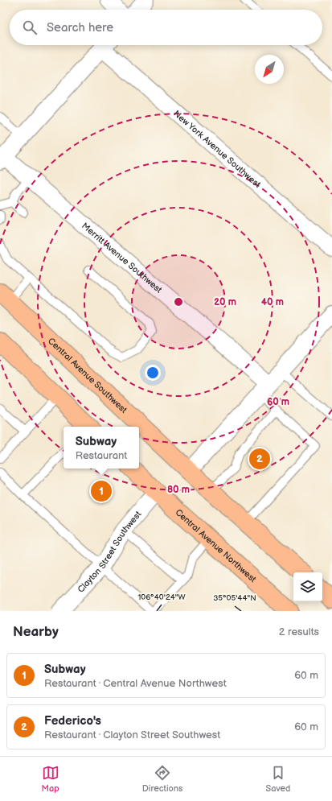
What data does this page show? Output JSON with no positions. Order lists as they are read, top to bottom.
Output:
{
  "streets": {
    "main road": ["Central Avenue Southwest", "Central Avenue Northwest"],
    "street": ["New York Avenue Southwest", "Merritt Avenue Southwest", "Clayton Street Southwest"]
  },
  "crossings": [
    ["Central Avenue Northwest", "Clayton Street Southwest"]
  ],
  "north": "bottom left",
  "page": {
    "search": "Search here",
    "popup": ["Subway", "Restaurant"],
    "pins": ["2", "1"],
    "heading": ["Nearby", "2 results"],
    "list": [
      {
        "mark": "1",
        "name": "Subway",
        "note": "Restaurant · Central Avenue Northwest",
        "value": "60 m"
      },
      {
        "mark": "2",
        "name": "Federico's",
        "note": "Restaurant · Clayton Street Southwest",
        "value": "60 m"
      }
    ],
    "nav": ["Map", "Directions", "Saved"]
  },
  "coordinates": ["106°40'24\"W", "35°05'44\"N"],
  "rings": [
    "20 m",
    "40 m",
    "60 m",
    "80 m"
  ]
}
